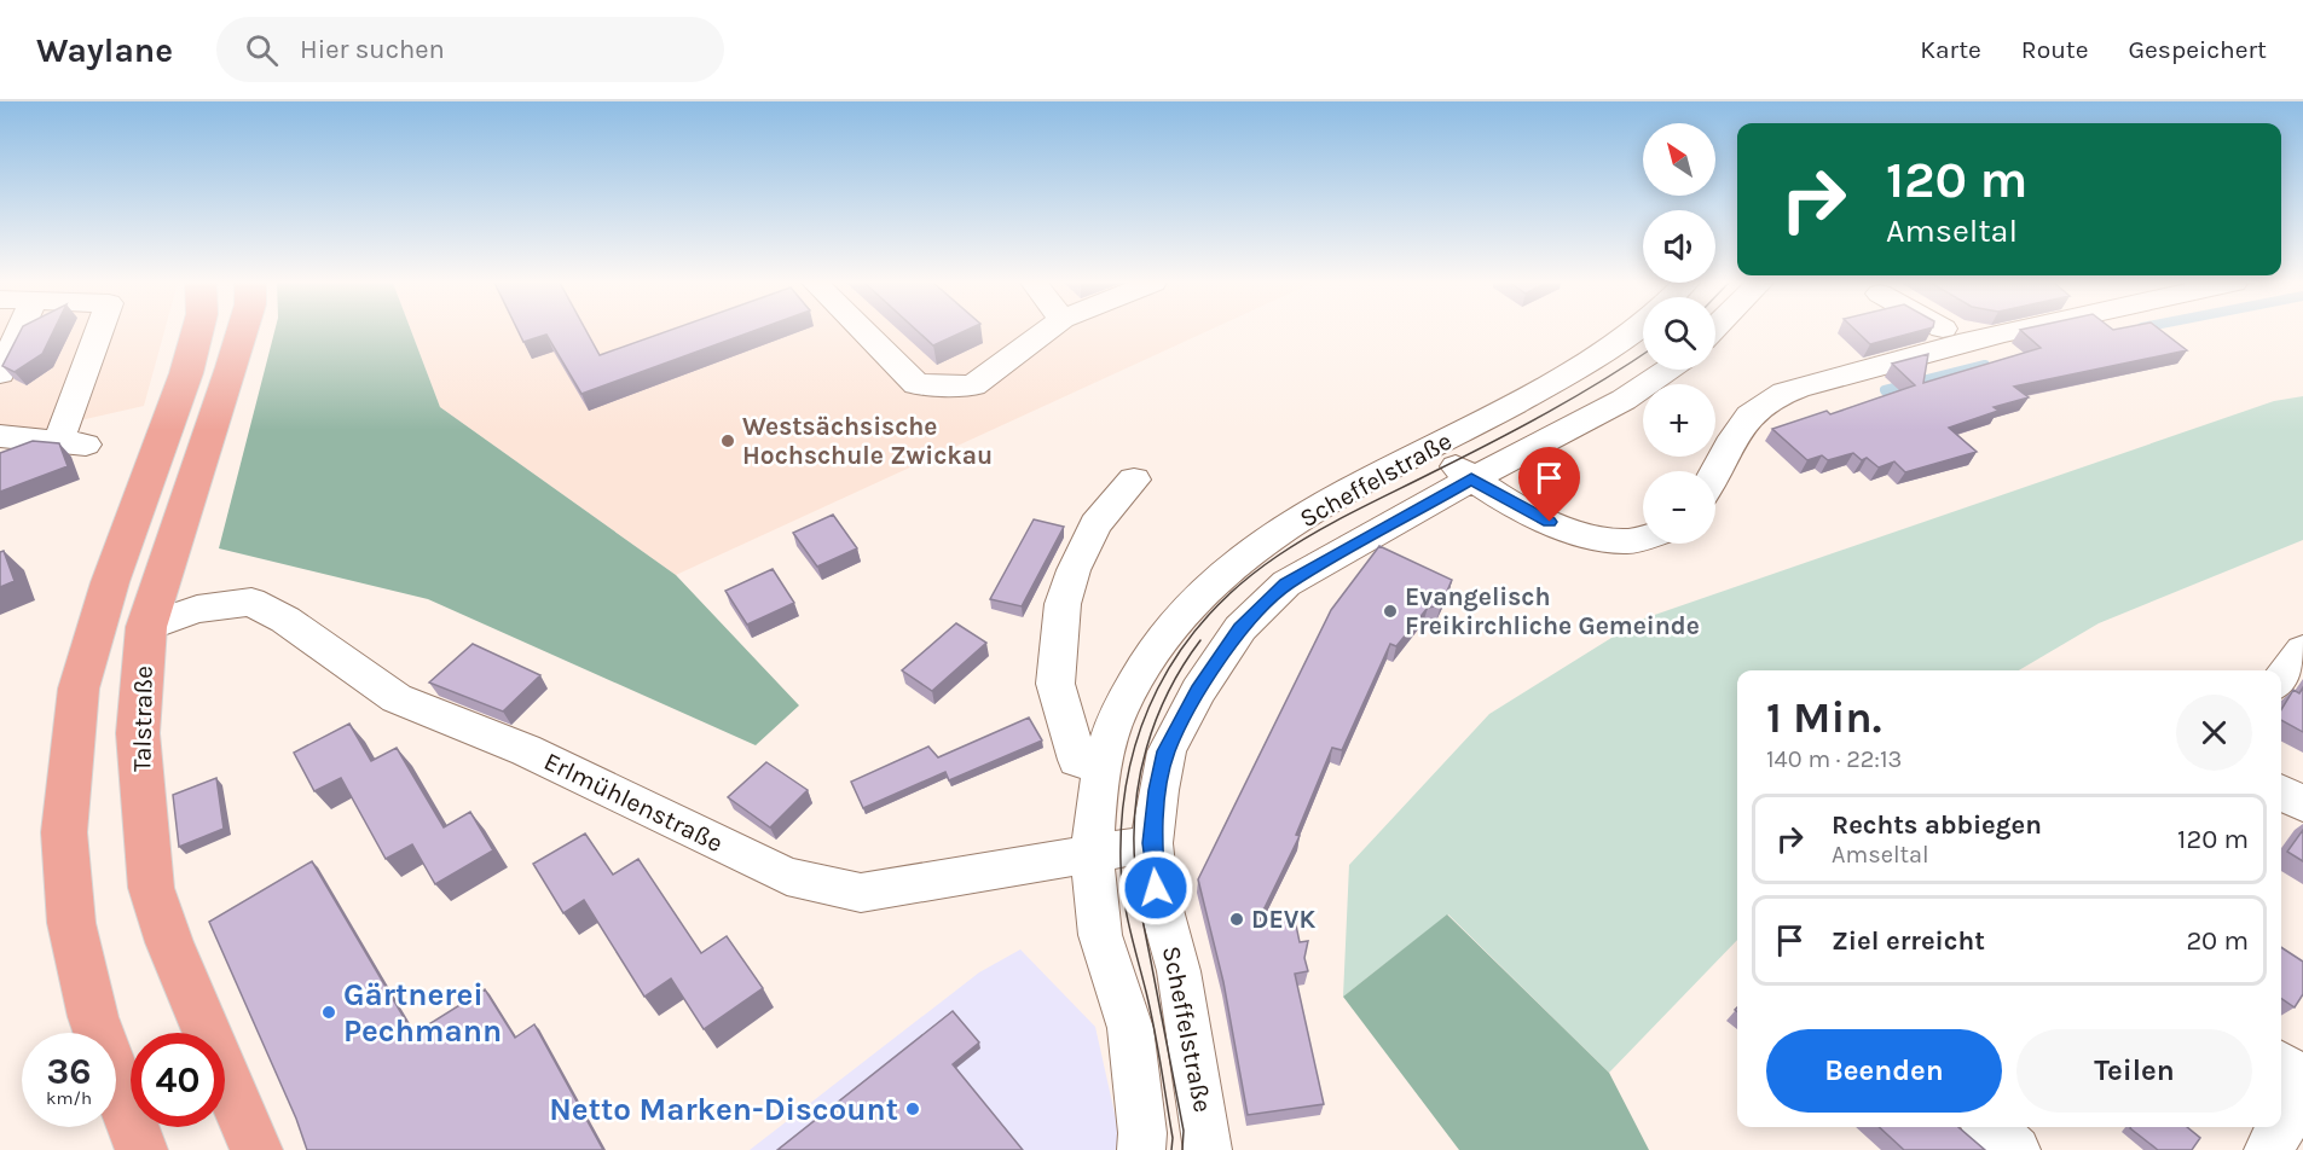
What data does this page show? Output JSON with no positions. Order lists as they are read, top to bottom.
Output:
{
  "streets": {
    "main road": ["Talstraße"],
    "street": ["Scheffelstraße", "Erlmühlenstraße"]
  },
  "crossings": [
    ["Scheffelstraße", "Erlmühlenstraße"],
    ["Talstraße", "Erlmühlenstraße"]
  ],
  "places": [
    "Westsächsische Hochschule Zwickau",
    "Evangelisch Freikirchliche Gemeinde",
    "DEVK",
    "Gärtnerei Pechmann",
    "Netto Marken-Discount"
  ],
  "north": "top left",
  "page": {
    "header": "Waylane",
    "search": "Hier suchen",
    "nav": ["Karte", "Route", "Gespeichert"],
    "map_buttons": ["+", "−"],
    "turn": ["120 m", "Amseltal"],
    "heading": ["1 Min.", "140 m · 22:13"],
    "list": [
      {
        "name": "Rechts abbiegen",
        "note": "Amseltal",
        "value": "120 m"
      },
      {
        "name": "Ziel erreicht",
        "value": "20 m"
      }
    ],
    "buttons": ["Beenden", "Teilen"],
    "speed": "36 km/h",
    "limit": "40"
  }
}
